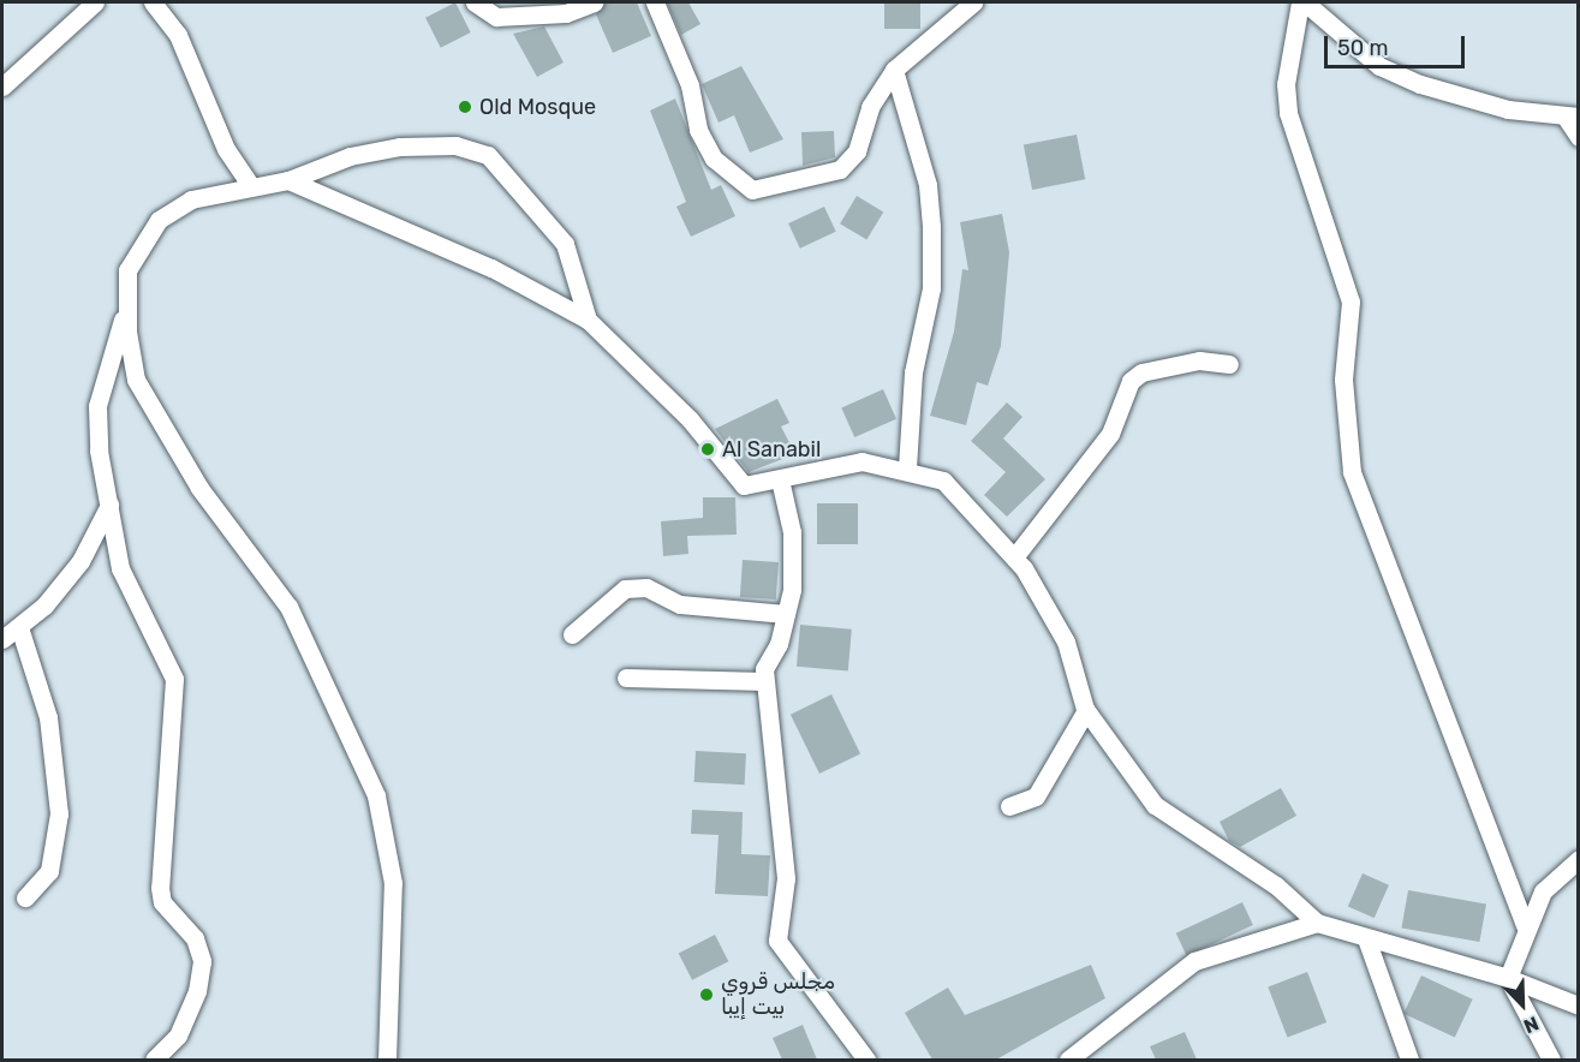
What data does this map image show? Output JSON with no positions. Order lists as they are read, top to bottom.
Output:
{
  "places": ["Old Mosque", "Al Sanabil", "مجلس قروي بيت إيبا"],
  "scale_bar": "50 m",
  "north": "bottom right"
}
